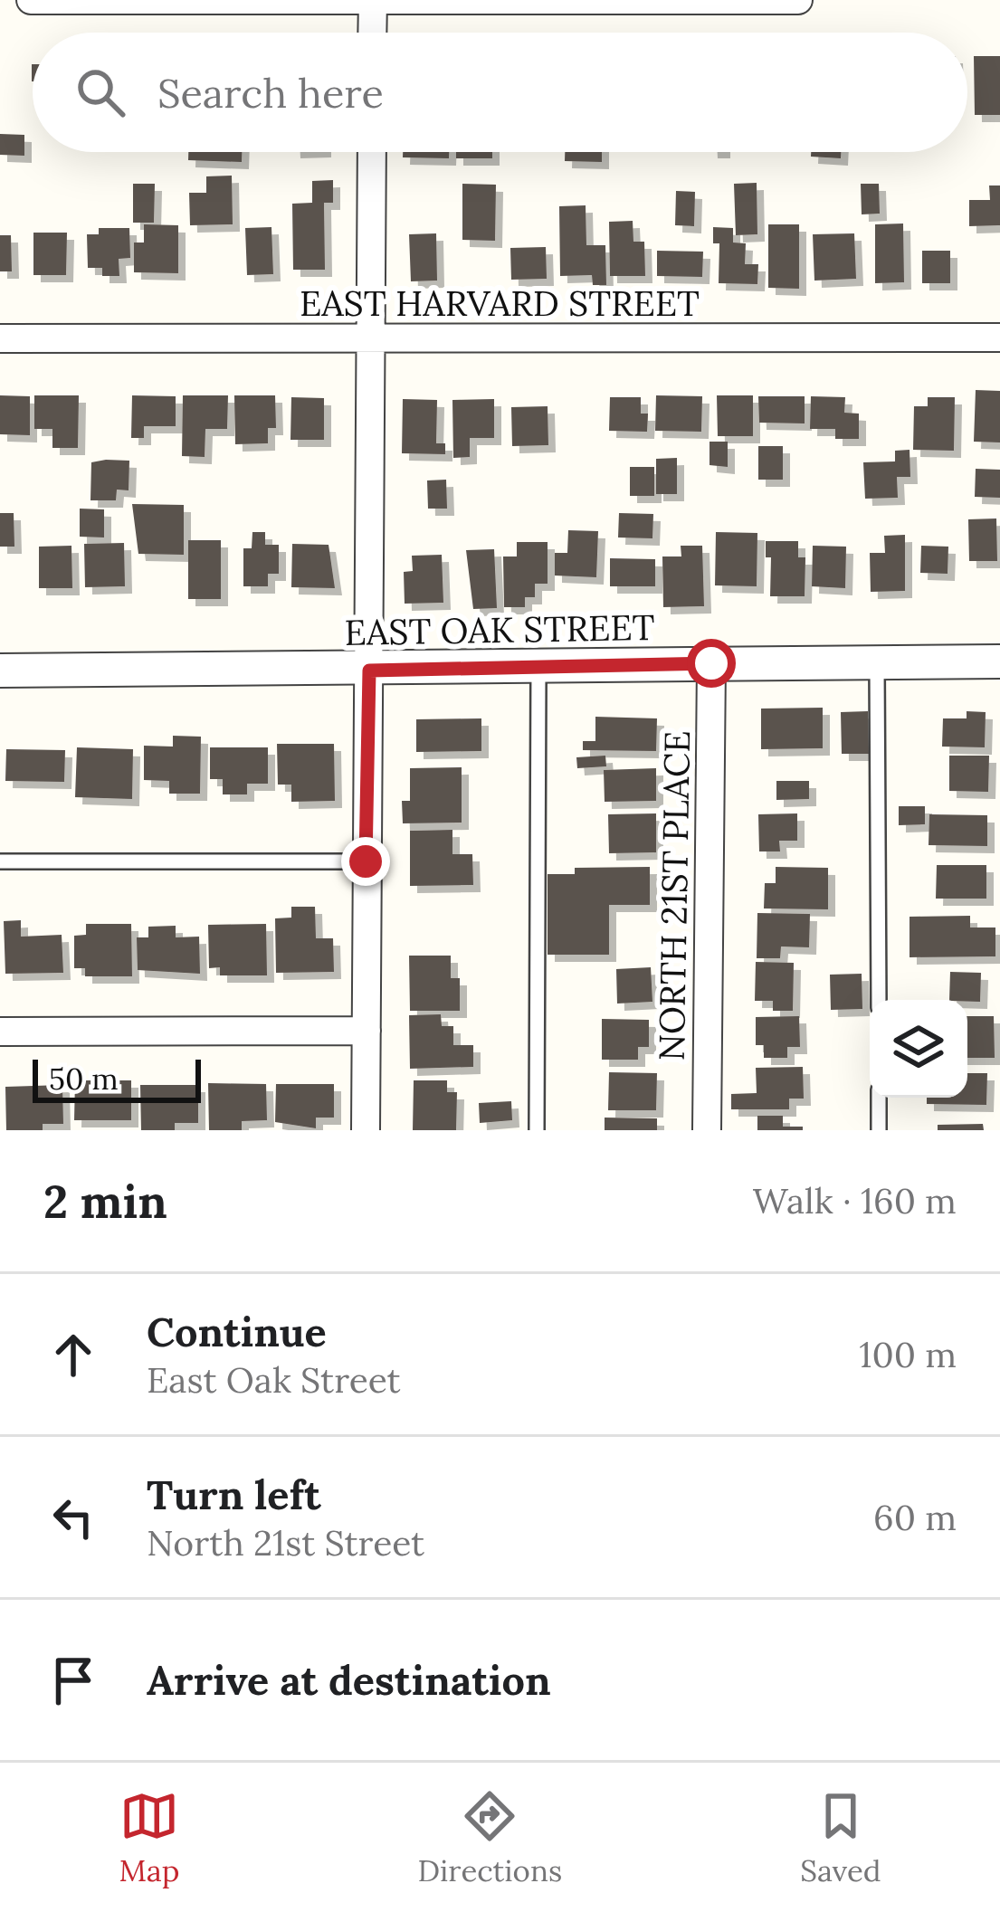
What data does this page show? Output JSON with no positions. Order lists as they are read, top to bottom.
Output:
{
  "streets": {
    "street": ["EAST HARVARD STREET", "EAST OAK STREET", "NORTH 21ST PLACE"]
  },
  "crossings": [
    ["EAST OAK STREET", "NORTH 21ST PLACE"]
  ],
  "scale_bar": "50 m",
  "page": {
    "search": "Search here",
    "scale": "50 m",
    "heading": ["2 min", "Walk · 160 m"],
    "list": [
      ["Continue", "East Oak Street", "100 m"],
      ["Turn left", "North 21st Street", "60 m"],
      "Arrive at destination"
    ],
    "nav": ["Map", "Directions", "Saved"]
  }
}
